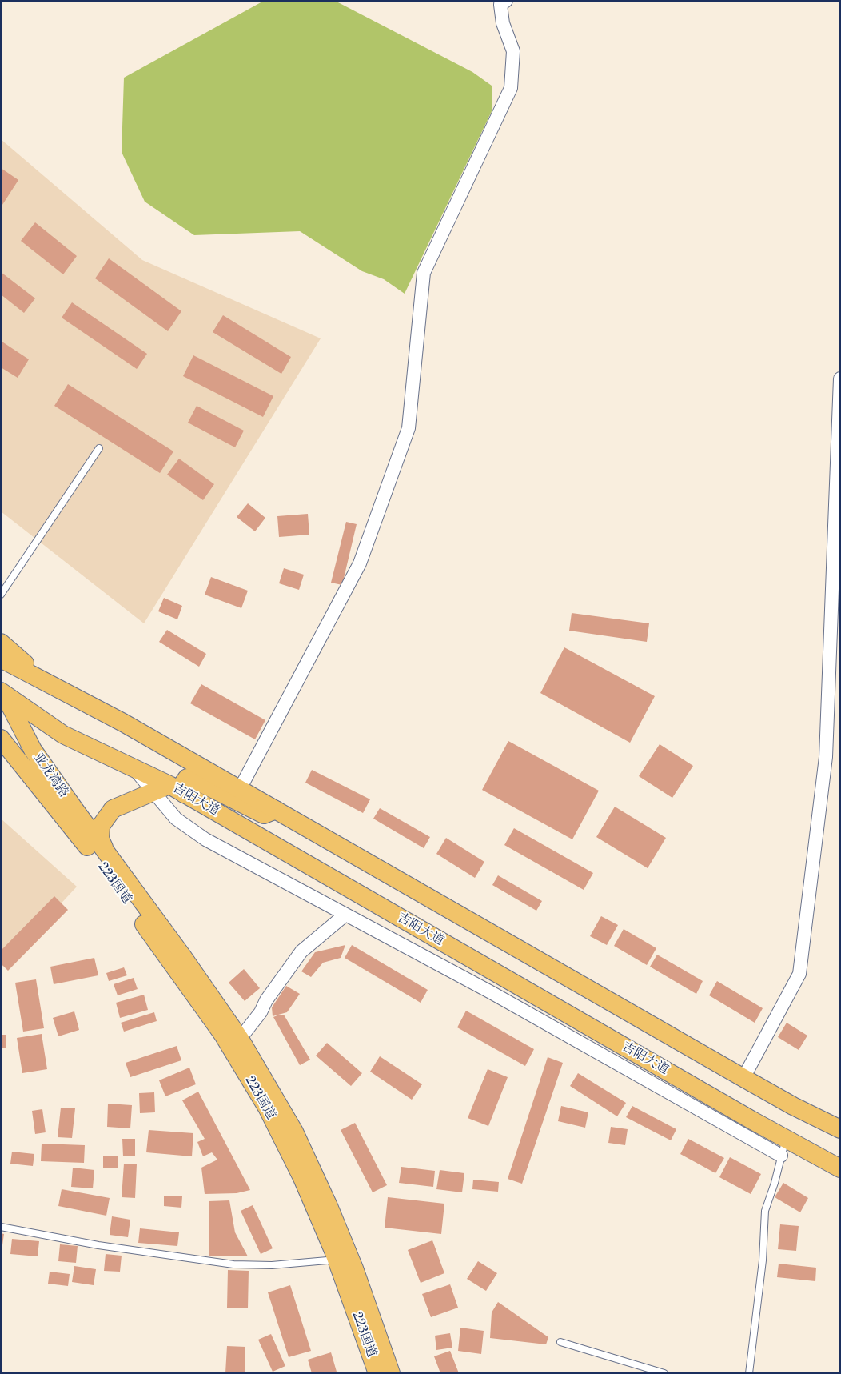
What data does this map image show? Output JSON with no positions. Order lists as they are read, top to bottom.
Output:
{
  "streets": {
    "main road": ["亚龙湾路", "吉阳大道", "223国道"]
  },
  "crossings": [
    ["亚龙湾路", "吉阳大道"],
    ["亚龙湾路", "223国道"]
  ]
}
